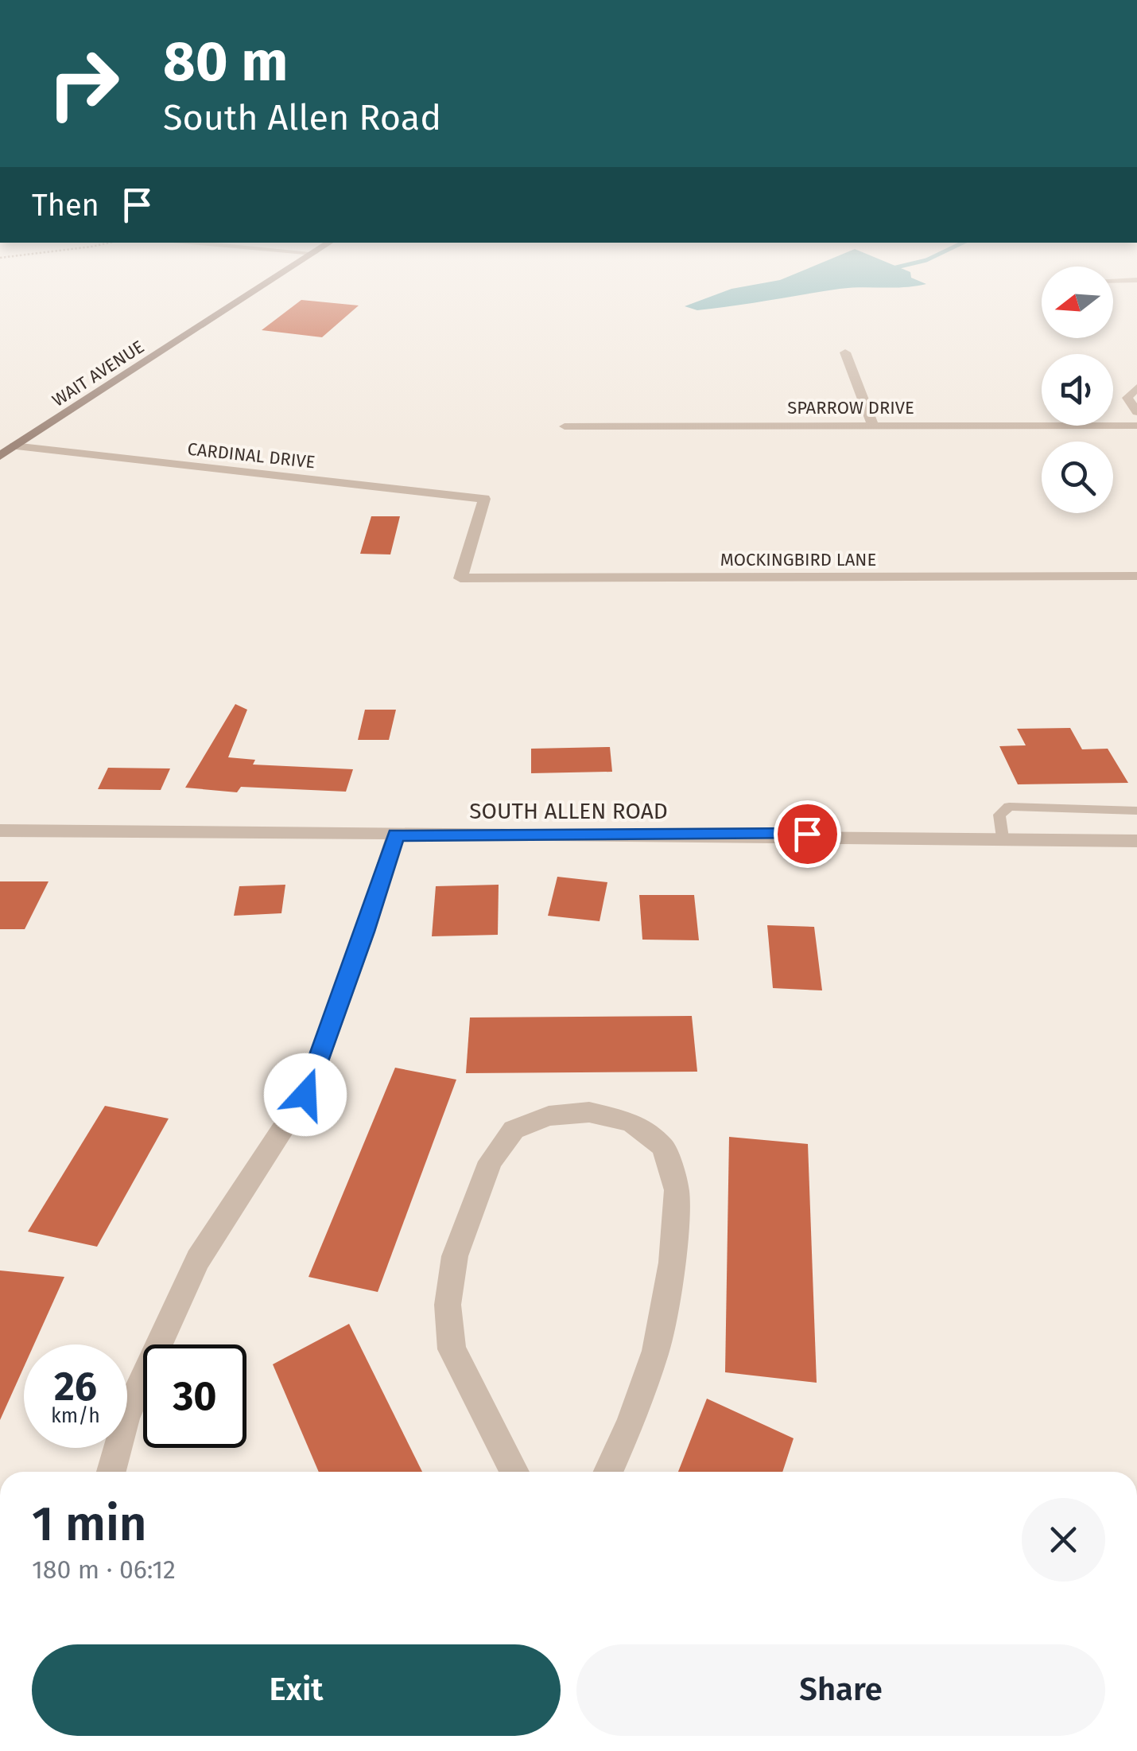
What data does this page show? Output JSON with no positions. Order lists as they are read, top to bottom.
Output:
{
  "streets": {
    "main road": ["WAIT AVENUE"],
    "street": [
      "SPARROW DRIVE",
      "CARDINAL DRIVE",
      "MOCKINGBIRD LANE",
      "SOUTH ALLEN ROAD"
    ]
  },
  "crossings": [
    ["WAIT AVENUE", "CARDINAL DRIVE"],
    ["CARDINAL DRIVE", "MOCKINGBIRD LANE"]
  ],
  "north": "left",
  "page": {
    "turn": ["80 m", "South Allen Road"],
    "then": "Then",
    "speed": "26 km/h",
    "limit": "30",
    "heading": ["1 min", "180 m · 06:12"],
    "buttons": ["Exit", "Share"]
  }
}
